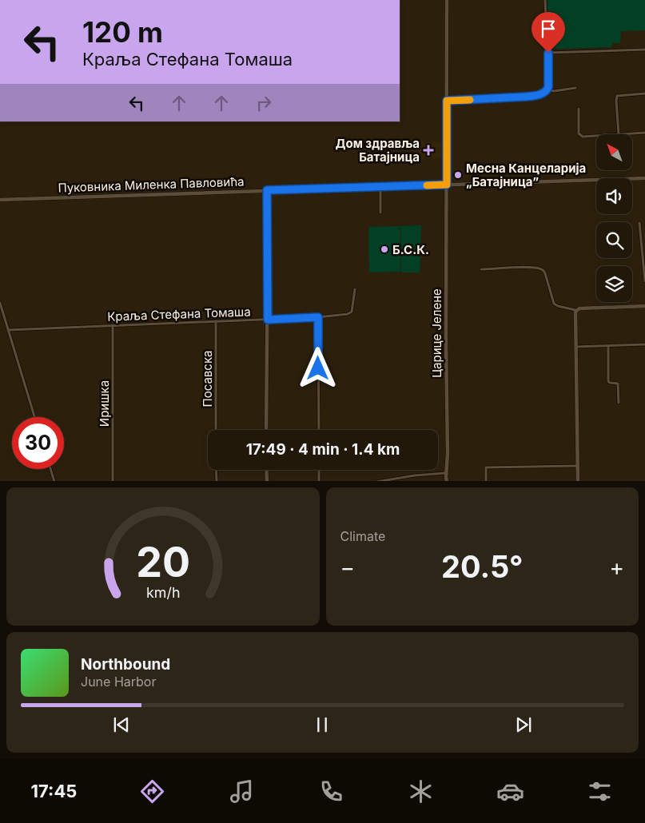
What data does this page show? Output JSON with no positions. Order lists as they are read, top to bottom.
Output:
{
  "streets": {
    "main road": ["Пуковника Миленка Павловића", "Царице Јелене"],
    "street": ["Краља Стефана Томаша", "Посавска", "Иришка"]
  },
  "crossings": [
    ["Пуковника Миленка Павловића", "Царице Јелене"],
    ["Краља Стефана Томаша", "Посавска"],
    ["Краља Стефана Томаша", "Иришка"]
  ],
  "places": {
    "health": ["Дом здравља Батајница"],
    "other": ["Месна Канцеларија „Батајница”", "Б.С.К."]
  },
  "north": "top left",
  "page": {
    "turn": ["120 m", "Краља Стефана Томаша"],
    "limit": "30",
    "trip": "17:49 · 4 min · 1.4 km",
    "tile": "Climate",
    "heat": ["−", "20.5°", "+"],
    "song": ["Northbound", "June Harbor"],
    "tabs": "17:45",
    "gauge": ["20", "km/h"]
  }
}
